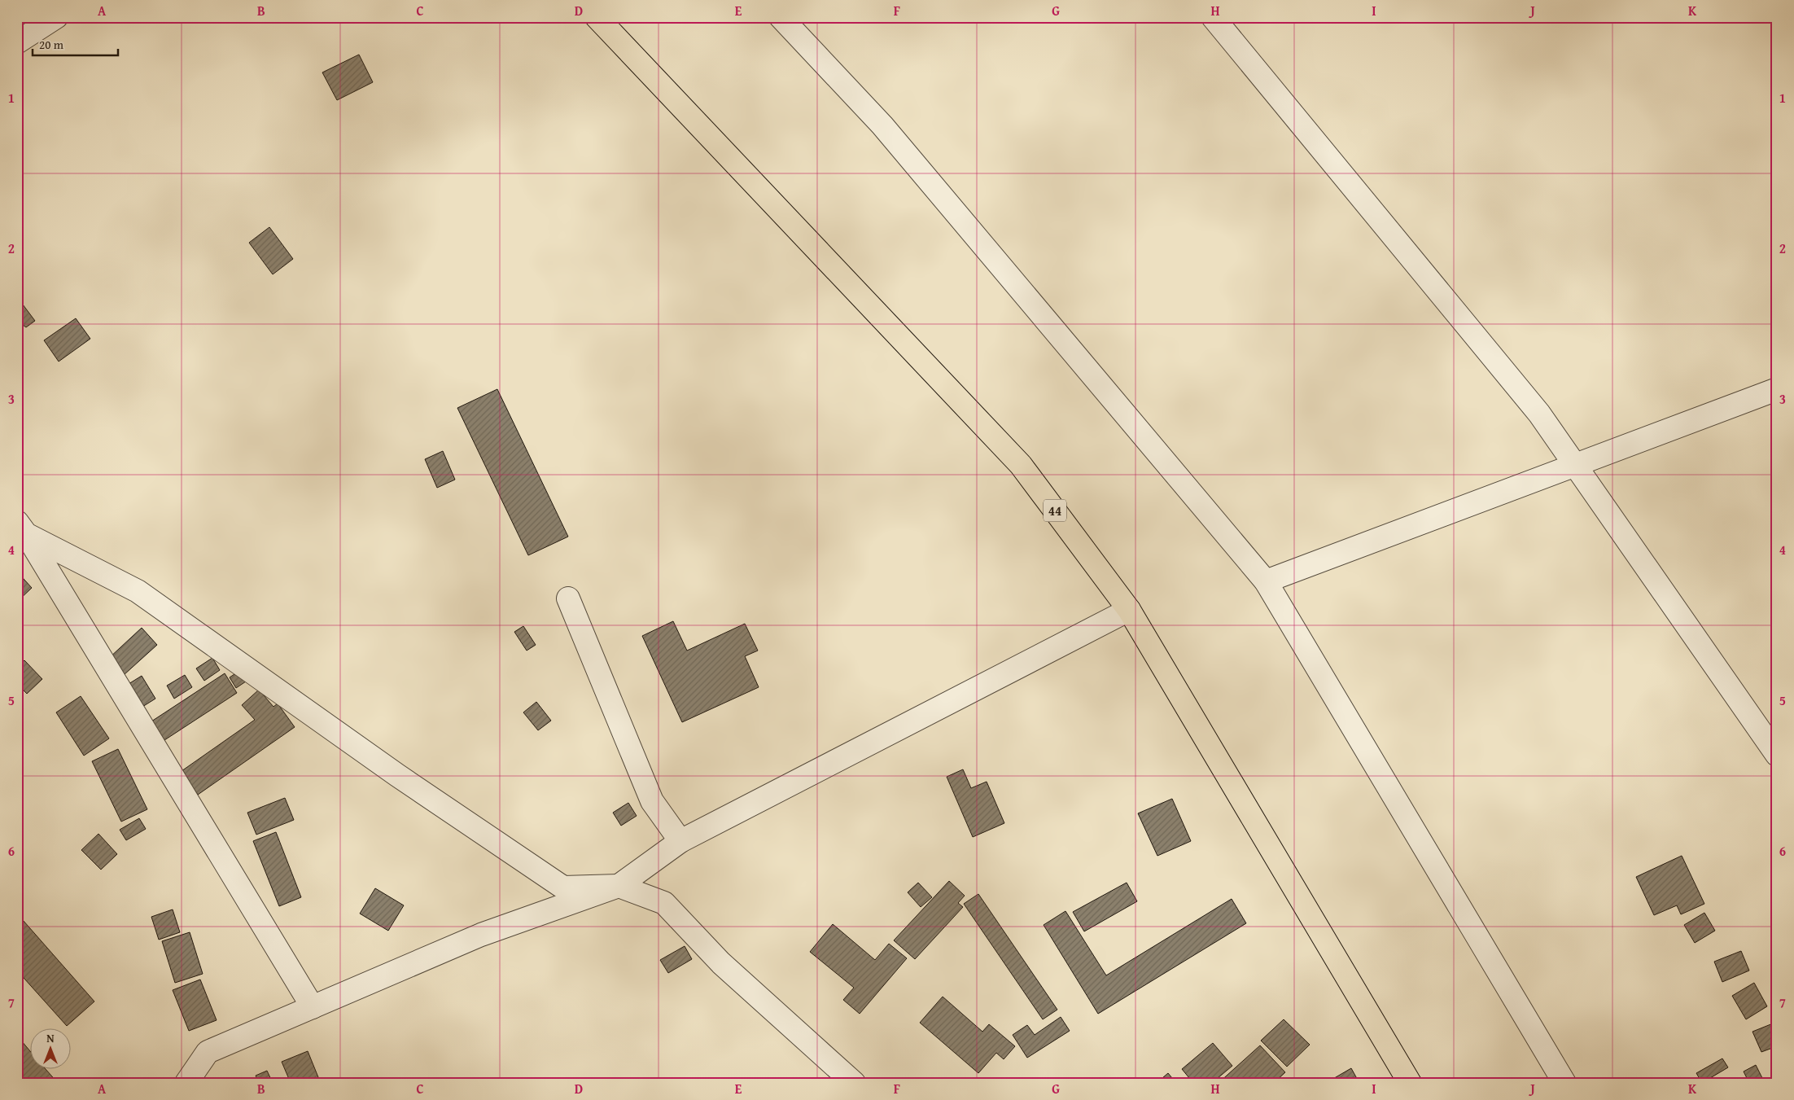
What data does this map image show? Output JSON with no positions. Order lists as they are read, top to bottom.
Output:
{
  "streets": {
    "main road": ["44"]
  },
  "scale_bar": "20 m",
  "north": "top",
  "grid": {
    "columns": [
      "A",
      "B",
      "C",
      "D",
      "E",
      "F",
      "G",
      "H",
      "I",
      "J",
      "K"
    ],
    "rows": [
      "1",
      "2",
      "3",
      "4",
      "5",
      "6",
      "7"
    ]
  }
}
